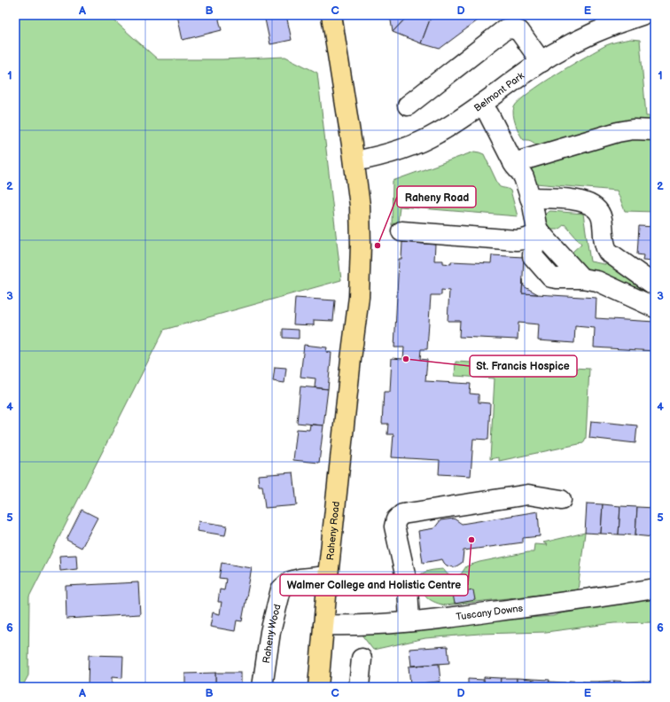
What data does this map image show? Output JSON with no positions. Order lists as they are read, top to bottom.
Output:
{
  "streets": {
    "main road": ["Raheny Road"],
    "street": ["Belmont Park", "Tuscany Downs", "Raheny Wood"]
  },
  "crossings": [
    ["Belmont Park", "Raheny Road"],
    ["Raheny Road", "Tuscany Downs"],
    ["Raheny Road", "Raheny Wood"]
  ],
  "places": ["Raheny Road", "St. Francis Hospice", "Walmer College and Holistic Centre"],
  "grid": {
    "columns": [
      "A",
      "B",
      "C",
      "D",
      "E"
    ],
    "rows": [
      "1",
      "2",
      "3",
      "4",
      "5",
      "6"
    ]
  }
}
